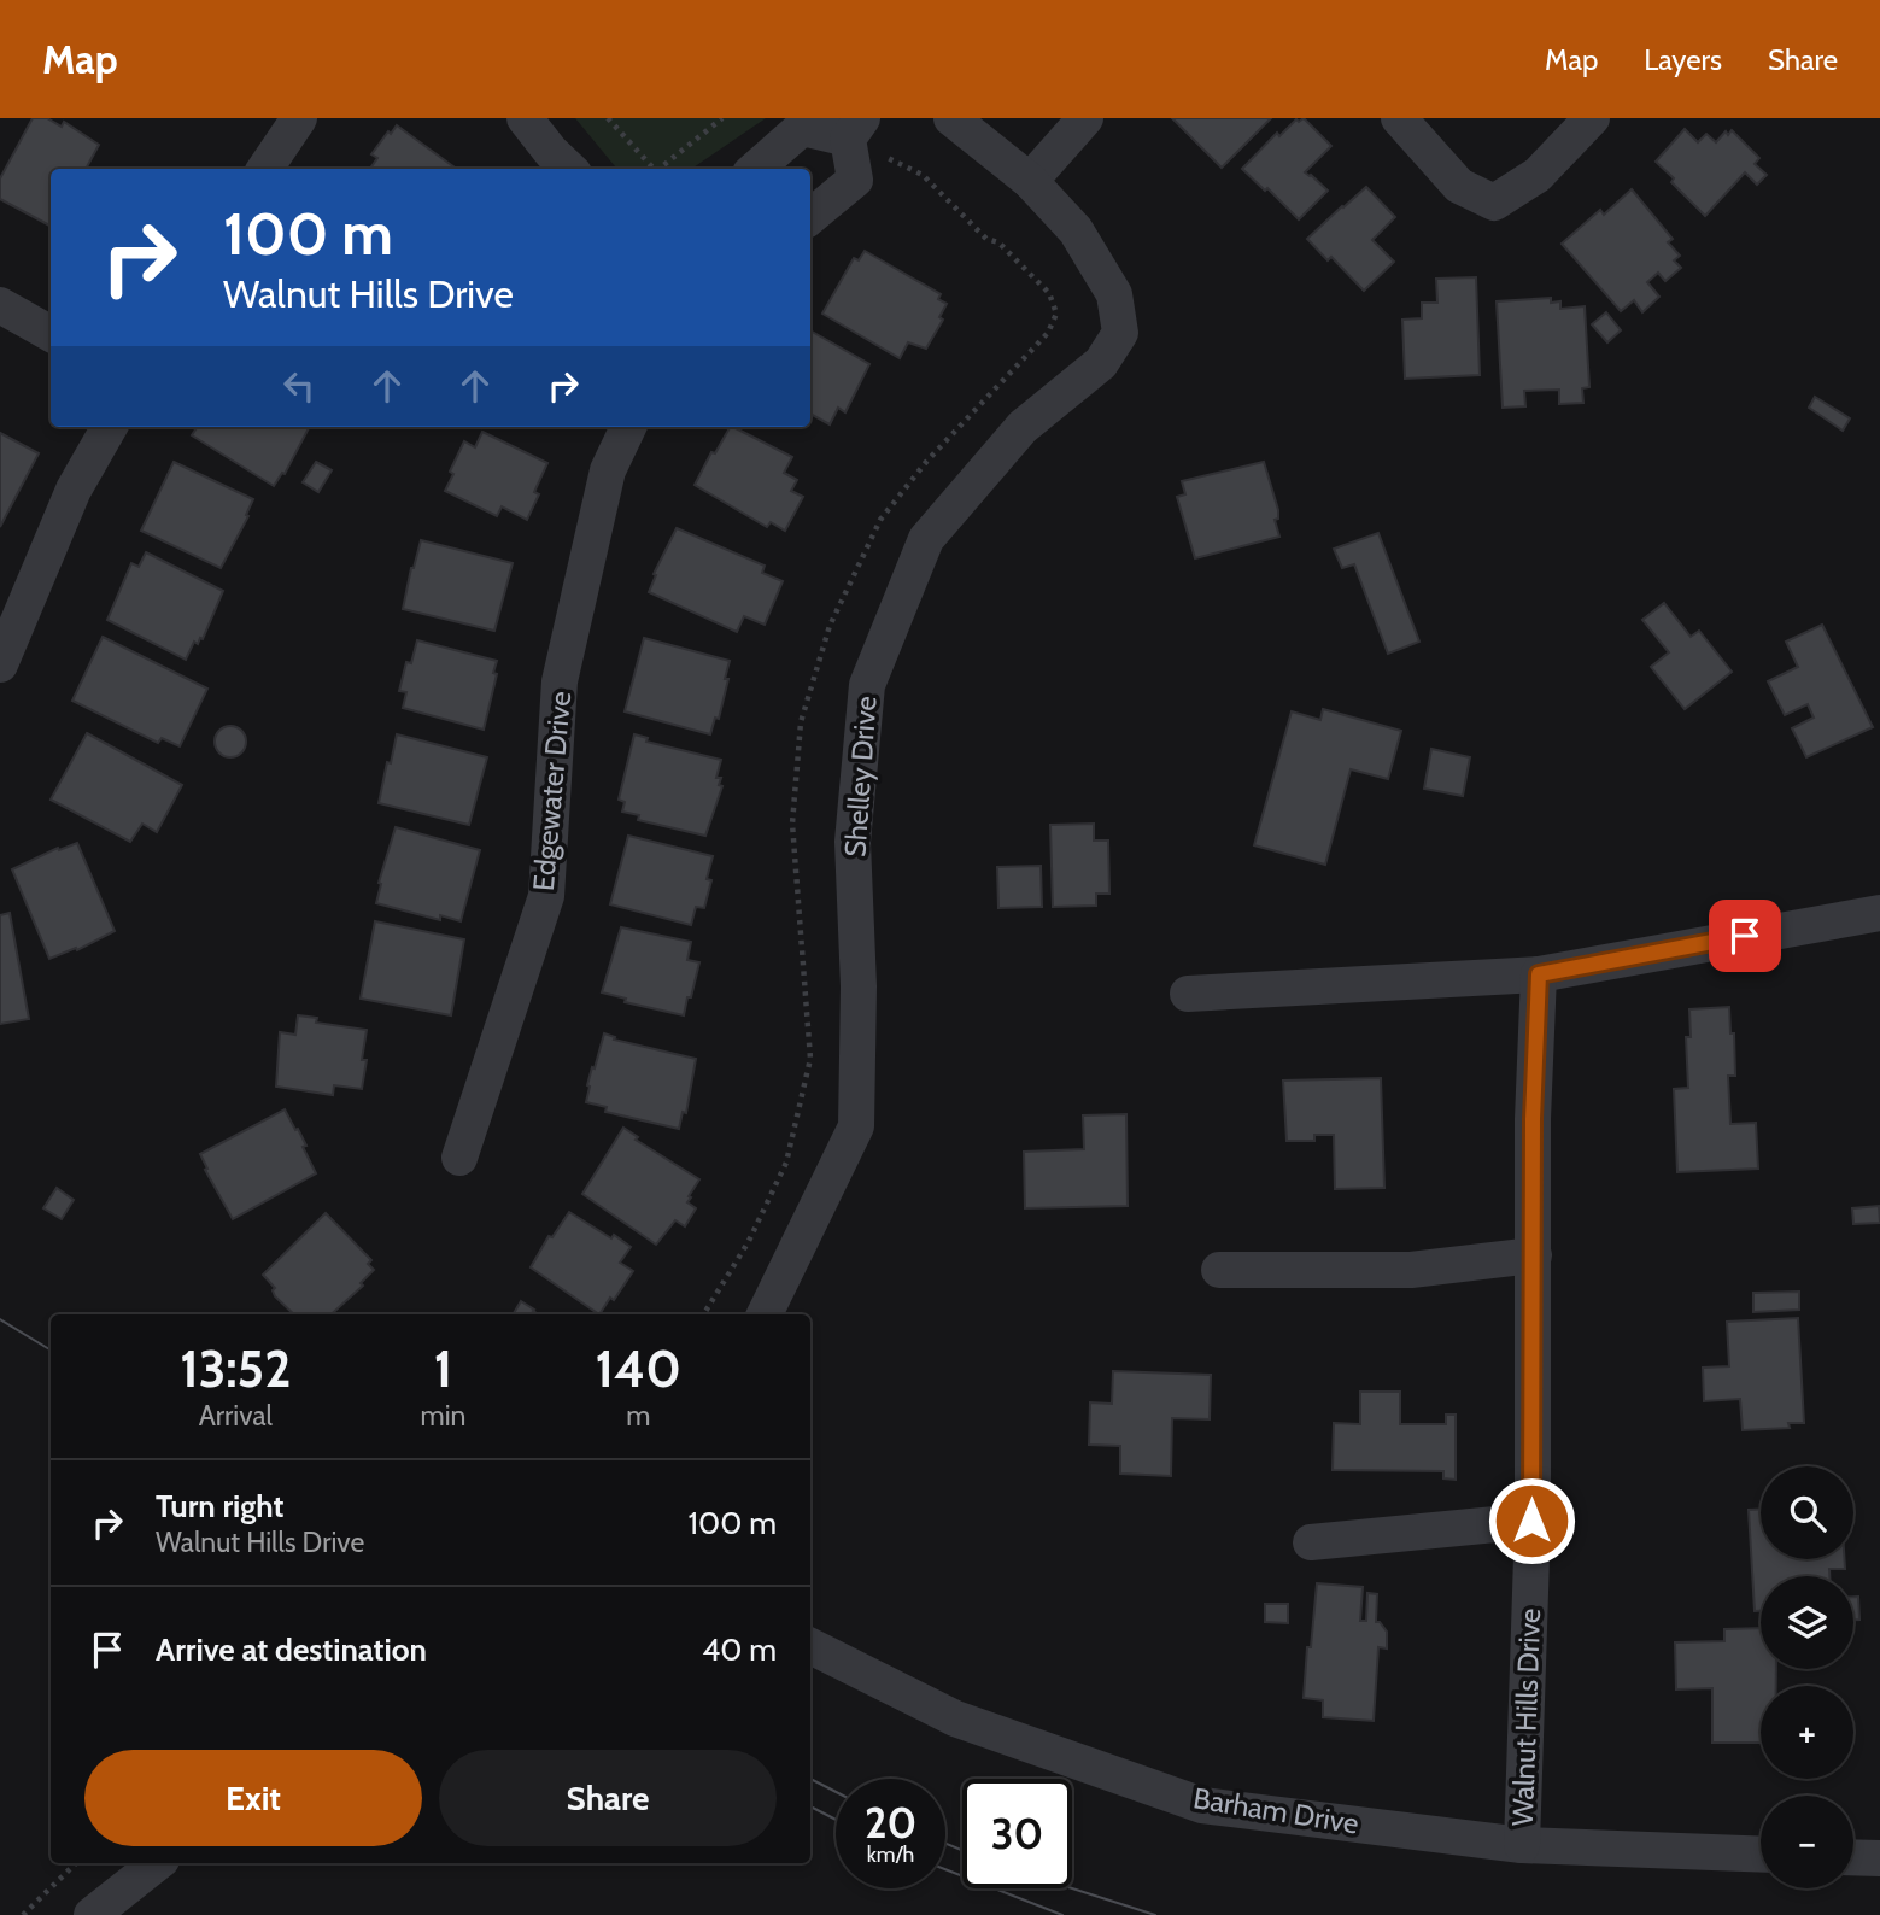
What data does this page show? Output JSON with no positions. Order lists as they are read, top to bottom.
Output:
{
  "streets": {
    "street": [
      "Shelley Drive",
      "Edgewater Drive",
      "Walnut Hills Drive",
      "Barham Drive"
    ]
  },
  "crossings": [
    ["Walnut Hills Drive", "Barham Drive"]
  ],
  "page": {
    "header": "Map",
    "nav": ["Map", "Layers", "Share"],
    "turn": ["100 m", "Walnut Hills Drive"],
    "eta": [
      "13:52",
      "Arrival",
      "1",
      "min",
      "140",
      "m"
    ],
    "list": [
      {
        "name": "Turn right",
        "note": "Walnut Hills Drive",
        "value": "100 m"
      },
      {
        "name": "Arrive at destination",
        "value": "40 m"
      }
    ],
    "map_buttons": ["+", "−"],
    "buttons": ["Exit", "Share"],
    "speed": "20 km/h",
    "limit": "30"
  }
}
